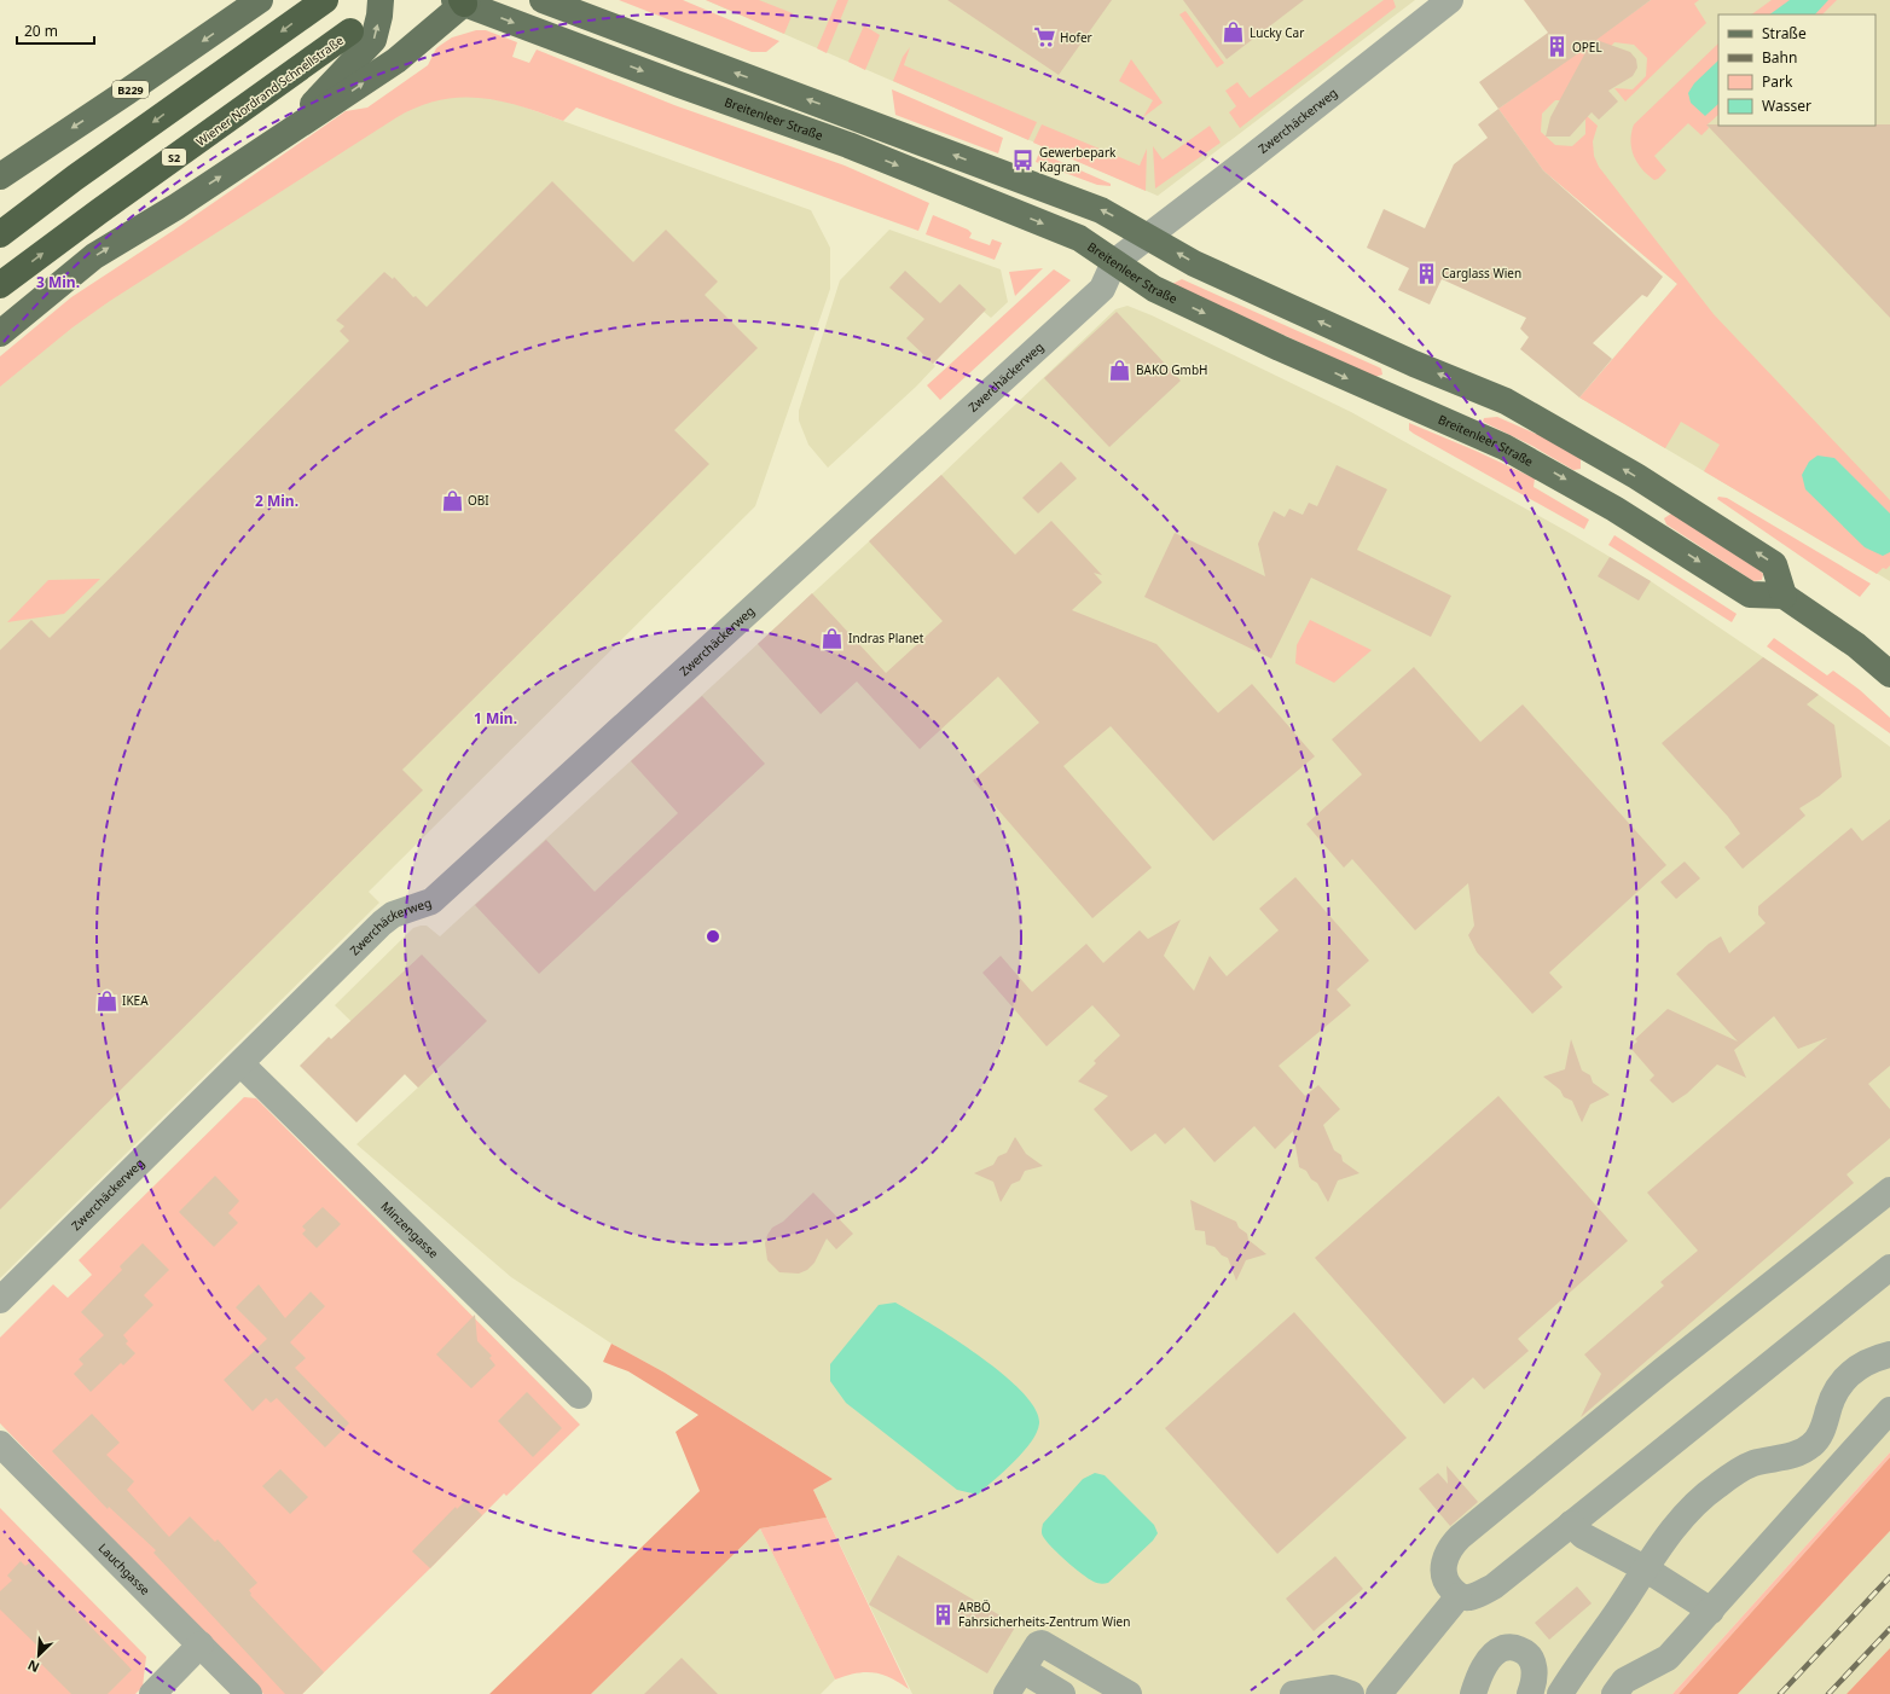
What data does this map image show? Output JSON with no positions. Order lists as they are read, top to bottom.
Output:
{
  "streets": {
    "highway": ["Wiener Nordrand Schnellstraße", "S2"],
    "main road": ["B229", "Breitenleer Straße"],
    "street": ["Zwerchäckerweg", "Minzengasse", "Lauchgasse"]
  },
  "crossings": [
    ["Breitenleer Straße", "Zwerchäckerweg"],
    ["Zwerchäckerweg", "Minzengasse"]
  ],
  "places": {
    "shop": [
      "Lucky Car",
      "BAKO GmbH",
      "OBI",
      "Indras Planet",
      "IKEA"
    ],
    "supermarket": ["Hofer"],
    "building": ["OPEL", "Carglass Wien", "ARBÖ Fahrsicherheits-Zentrum Wien"],
    "bus stop": ["Gewerbepark Kagran"]
  },
  "legend": [
    "Straße",
    "Bahn",
    "Park",
    "Wasser"
  ],
  "scale_bar": "20 m",
  "north": "bottom left",
  "rings": ["3 Min.", "2 Min.", "1 Min."]
}
